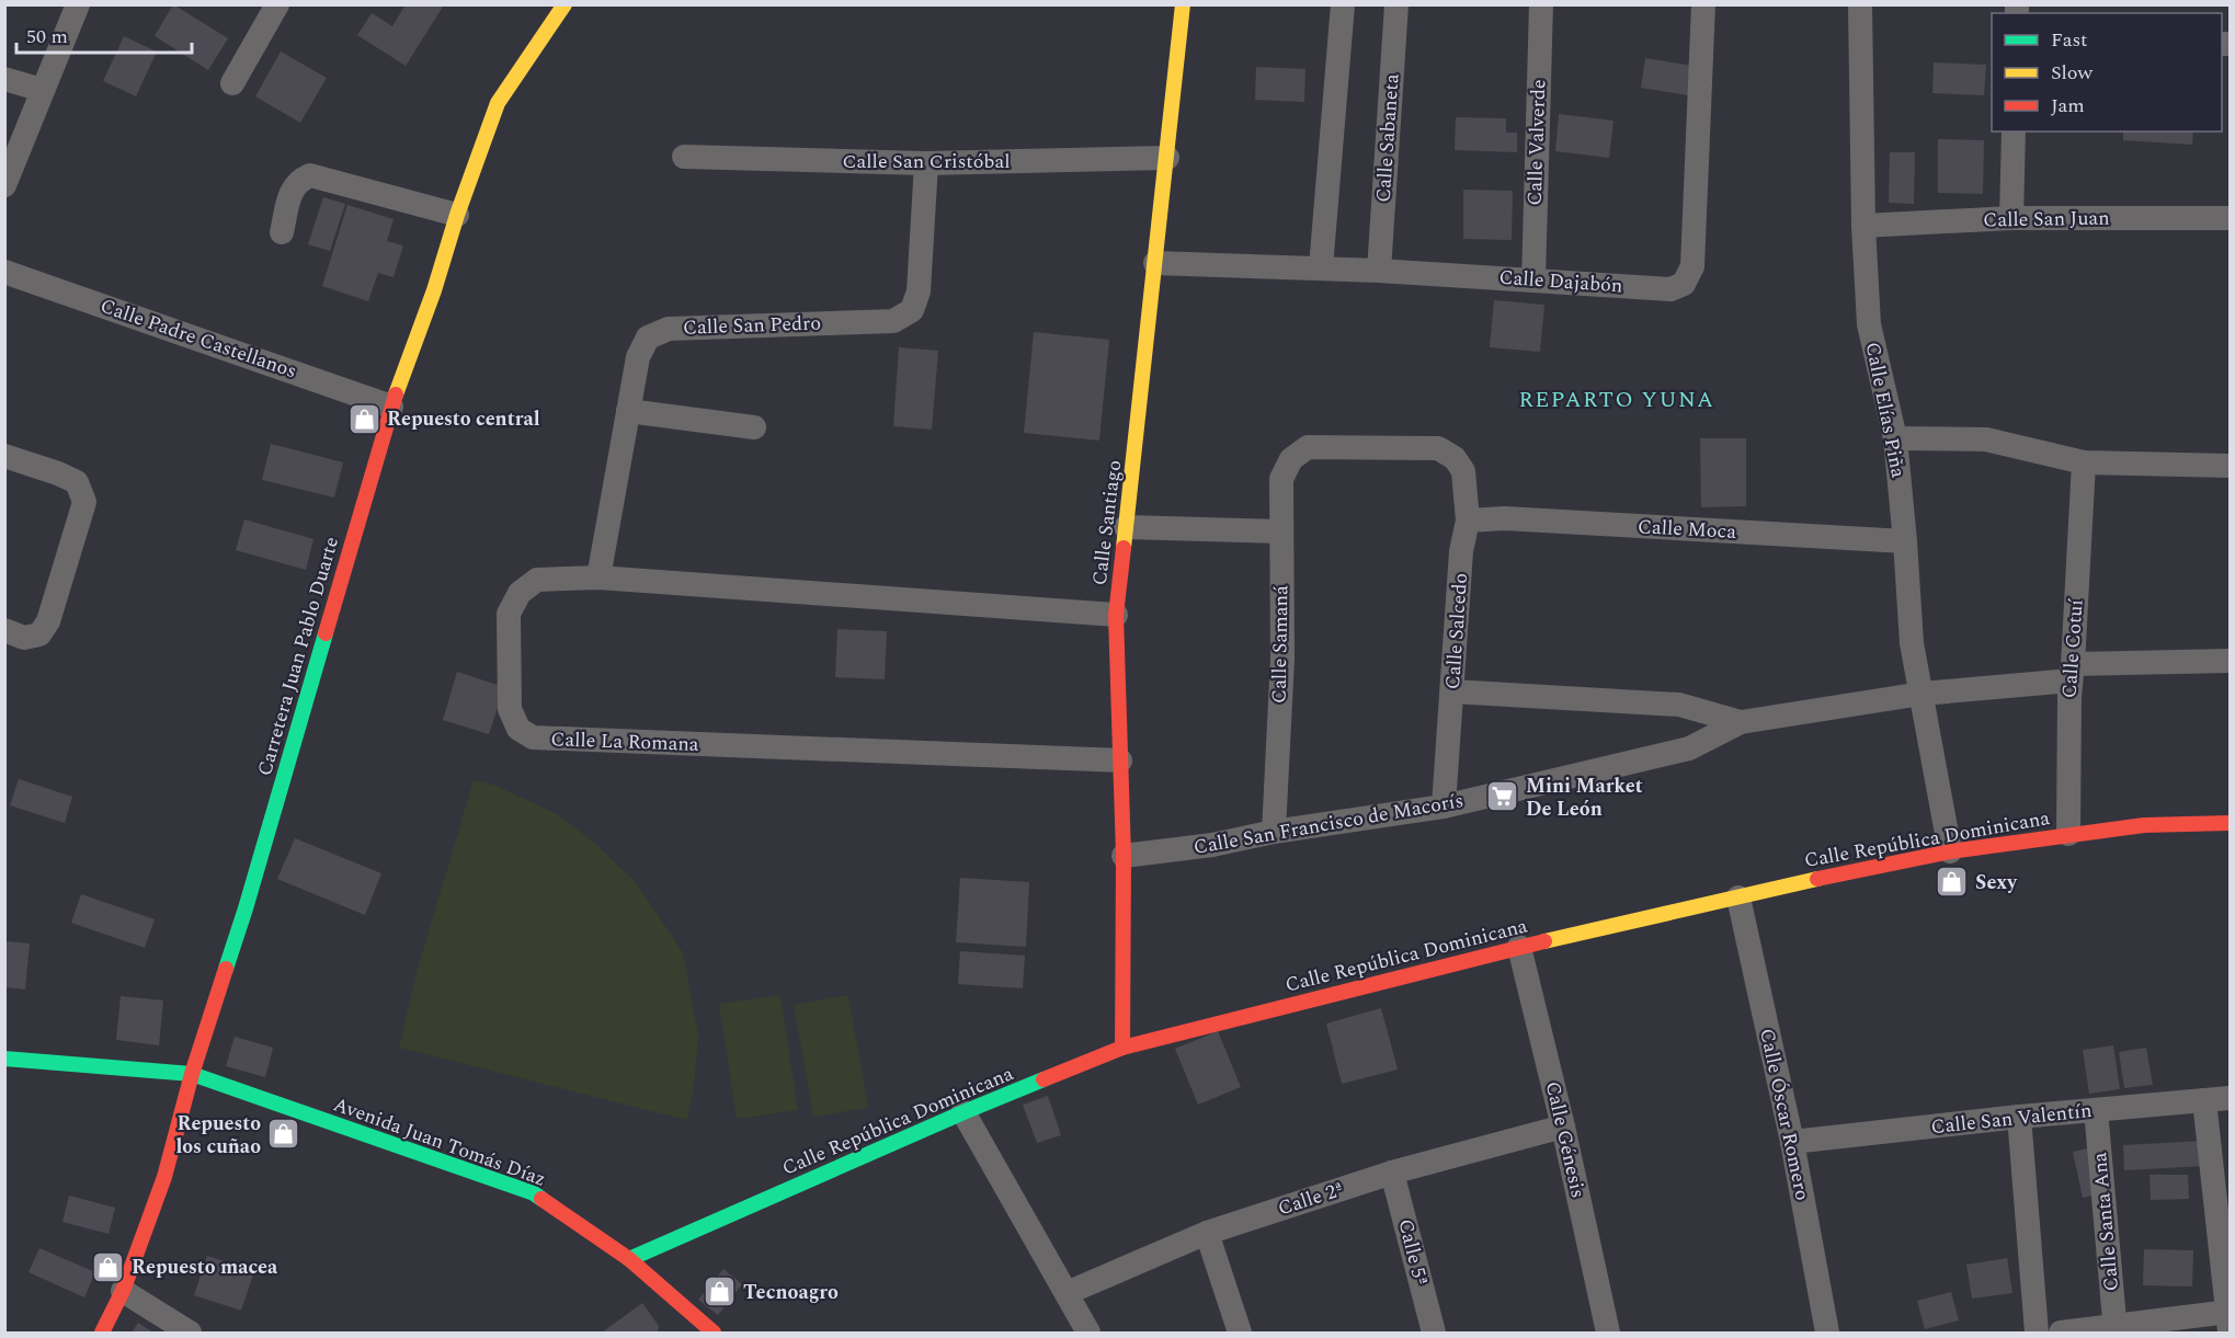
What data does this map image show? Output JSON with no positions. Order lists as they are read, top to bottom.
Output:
{
  "streets": {
    "street": [
      "Calle Sabaneta",
      "Calle Valverde",
      "Calle San Cristóbal",
      "Calle San Juan",
      "Calle Dajabón",
      "Calle San Pedro",
      "Calle Padre Castellanos",
      "Calle Elías Piña",
      "Calle Santiago",
      "Calle Moca",
      "Calle Salcedo",
      "Calle Samaná",
      "Calle Cotuí",
      "Carretera Juan Pablo Duarte",
      "Calle La Romana",
      "Calle San Francisco de Macorís",
      "Calle República Dominicana",
      "Calle Óscar Romero",
      "Calle San Valentín",
      "Calle Génesis",
      "Avenida Juan Tomás Díaz",
      "Calle 2ª",
      "Calle Santa Ana",
      "Calle 5ª"
    ]
  },
  "crossings": [
    ["Calle Sabaneta", "Calle Dajabón"],
    ["Calle Valverde", "Calle Dajabón"],
    ["Calle San Cristóbal", "Calle San Pedro"],
    ["Calle San Cristóbal", "Calle Santiago"],
    ["Calle San Juan", "Calle Elías Piña"],
    ["Calle Dajabón", "Calle Santiago"],
    ["Calle San Pedro", "Calle La Romana"],
    ["Calle Padre Castellanos", "Carretera Juan Pablo Duarte"],
    ["Calle Elías Piña", "Calle Moca"],
    ["Calle Elías Piña", "Calle San Francisco de Macorís"],
    ["Calle Elías Piña", "Calle República Dominicana"],
    ["Calle Santiago", "Calle La Romana"],
    ["Calle Santiago", "Calle San Francisco de Macorís"],
    ["Calle Santiago", "Calle República Dominicana"],
    ["Calle Moca", "Calle Salcedo"],
    ["Calle Salcedo", "Calle Samaná"],
    ["Calle Salcedo", "Calle San Francisco de Macorís"],
    ["Calle Samaná", "Calle San Francisco de Macorís"],
    ["Calle Cotuí", "Calle San Francisco de Macorís"],
    ["Calle Cotuí", "Calle República Dominicana"],
    ["Carretera Juan Pablo Duarte", "Avenida Juan Tomás Díaz"],
    ["Calle República Dominicana", "Calle Óscar Romero"],
    ["Calle República Dominicana", "Calle Génesis"],
    ["Calle República Dominicana", "Avenida Juan Tomás Díaz"],
    ["Calle Óscar Romero", "Calle San Valentín"],
    ["Calle San Valentín", "Calle Santa Ana"],
    ["Calle Génesis", "Calle 2ª"],
    ["Calle 2ª", "Calle 5ª"]
  ],
  "districts": ["REPARTO YUNA"],
  "places": {
    "shop": [
      "Repuesto central",
      "Sexy",
      "Repuesto los cuñao",
      "Repuesto macea",
      "Tecnoagro"
    ],
    "supermarket": ["Mini Market De León"]
  },
  "legend": ["Fast", "Slow", "Jam"],
  "scale_bar": "50 m"
}
